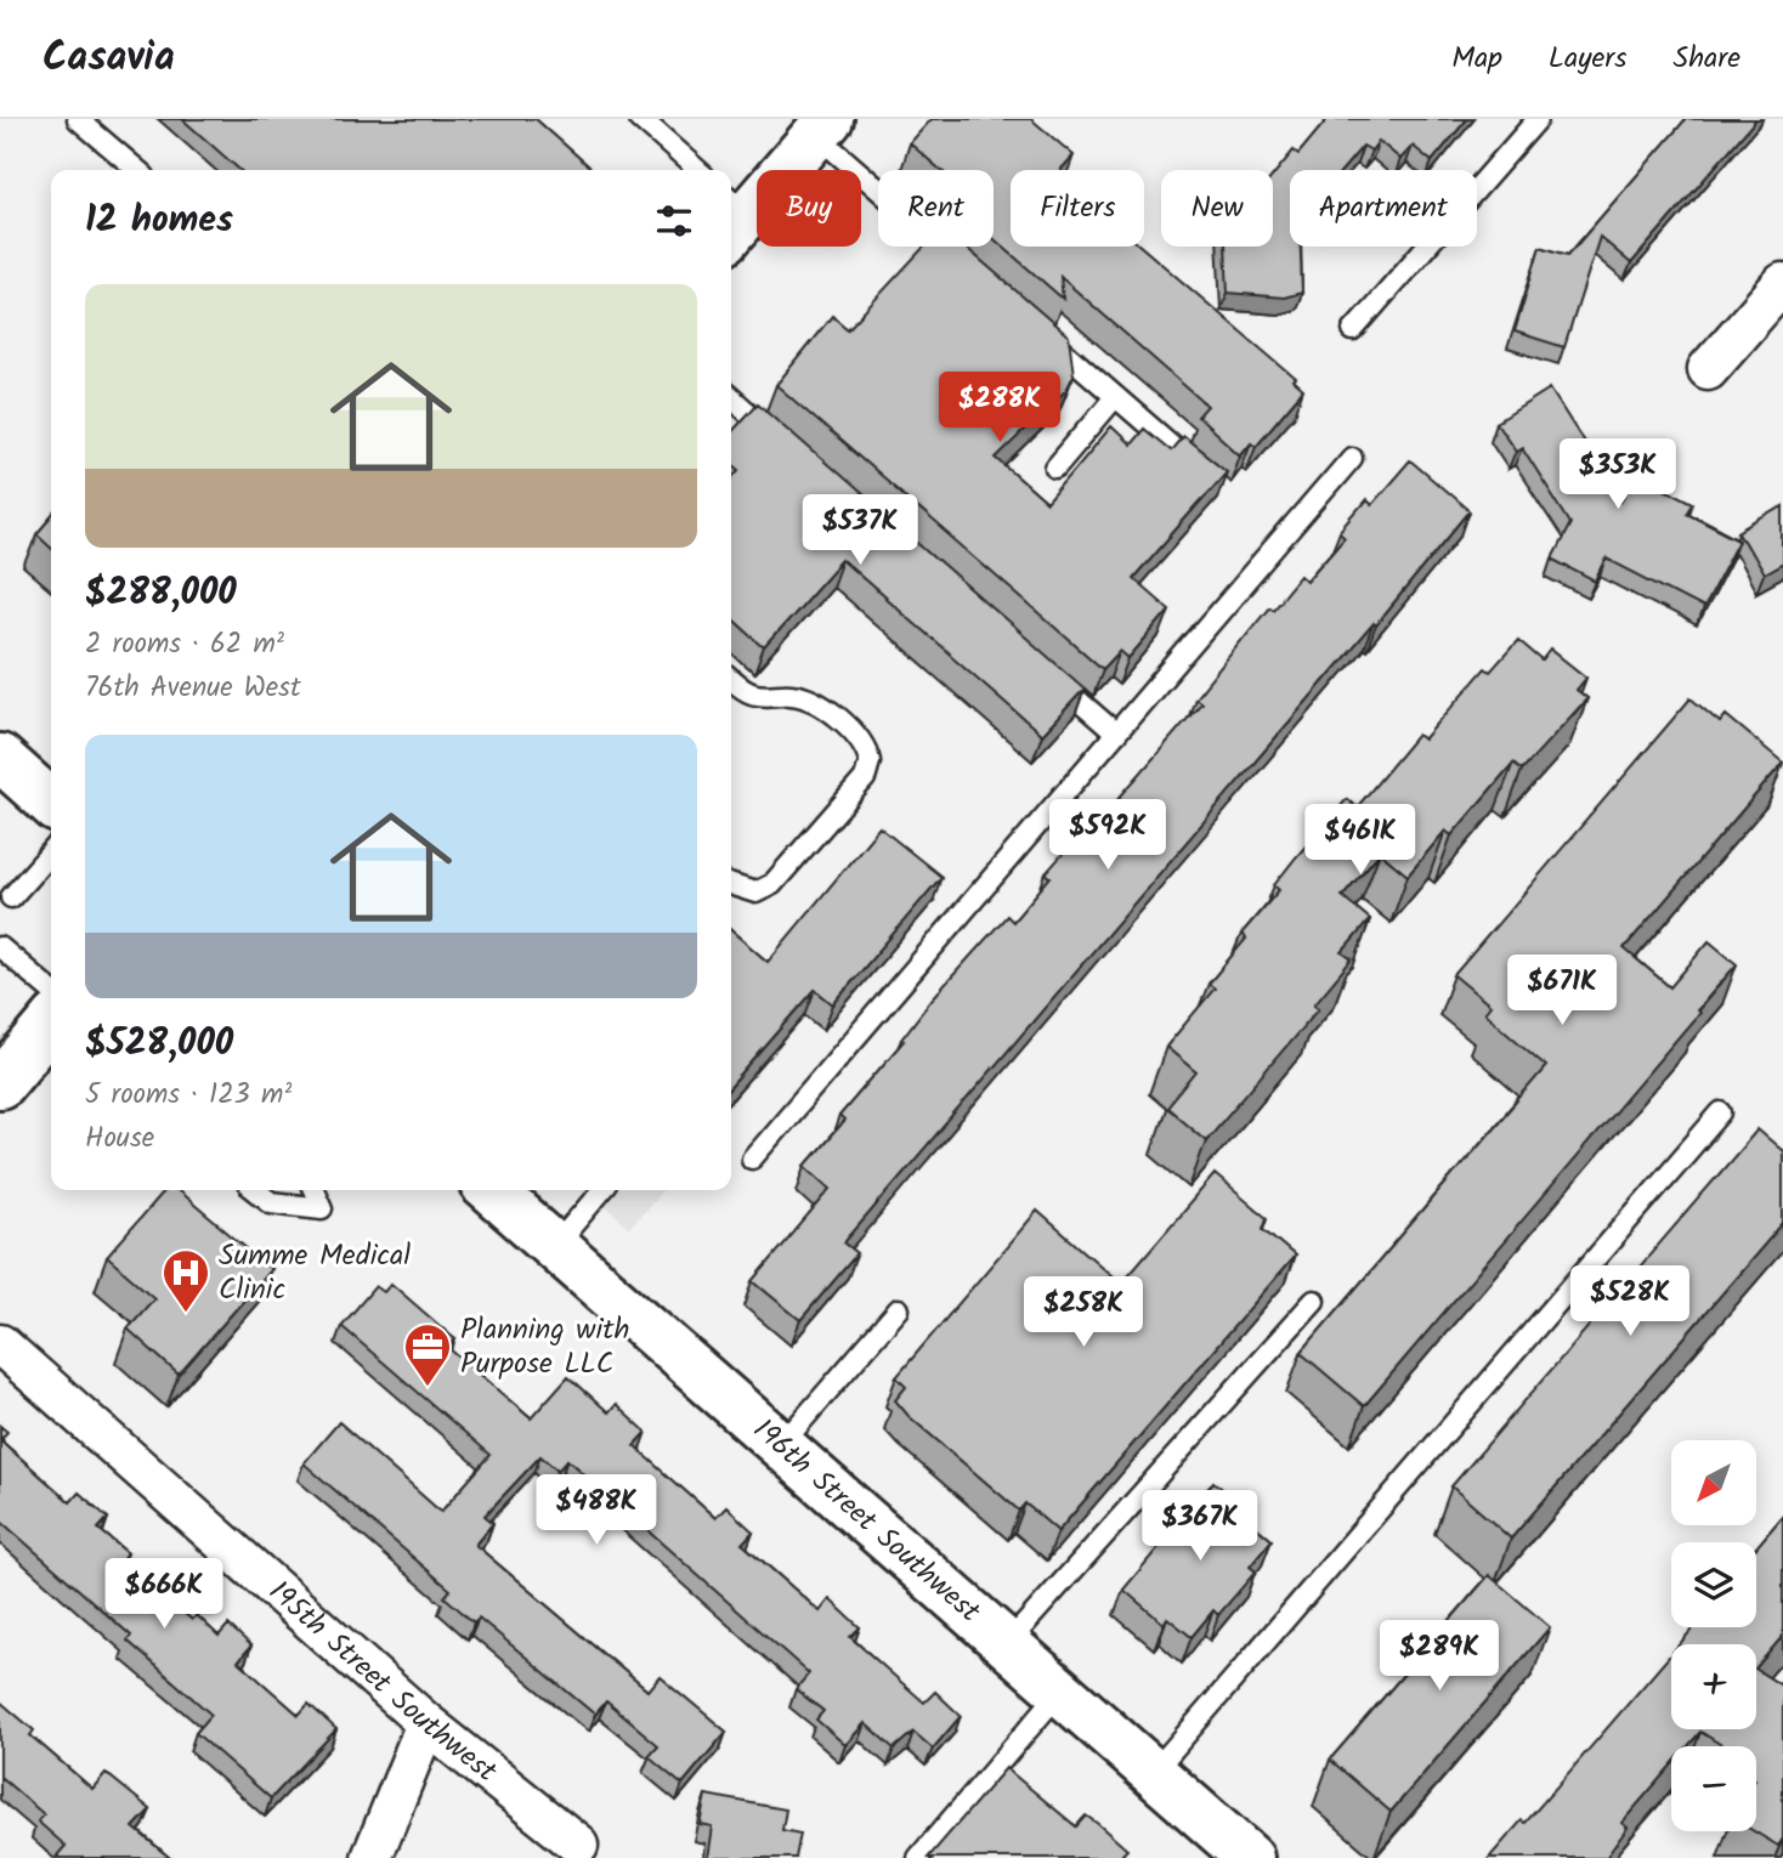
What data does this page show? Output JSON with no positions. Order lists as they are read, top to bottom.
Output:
{
  "streets": {
    "main road": ["196th Street Southwest"],
    "street": ["195th Street Southwest"]
  },
  "places": {
    "hospital": ["Summe Medical Clinic"],
    "office": ["Planning with Purpose LLC"]
  },
  "north": "bottom left",
  "page": {
    "header": "Casavia",
    "nav": ["Map", "Layers", "Share"],
    "chip": [
      "Buy",
      "Rent",
      "Filters",
      "New",
      "Apartment"
    ],
    "heading": "12 homes",
    "list": [
      {
        "name": "$288,000",
        "note": "2 rooms · 62 m² · 76th Avenue West"
      },
      {
        "name": "$528,000",
        "note": "5 rooms · 123 m² · House"
      }
    ],
    "price": [
      "$288K",
      "$353K",
      "$537K",
      "$592K",
      "$461K",
      "$671K",
      "$528K",
      "$258K",
      "$488K",
      "$367K",
      "$666K",
      "$289K"
    ],
    "map_buttons": ["+", "−"]
  }
}
